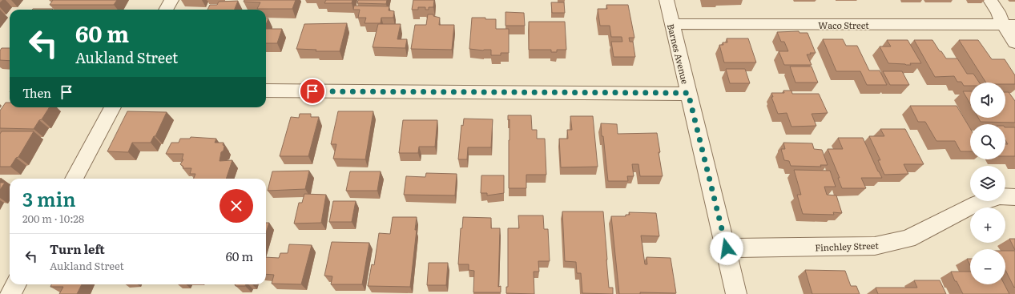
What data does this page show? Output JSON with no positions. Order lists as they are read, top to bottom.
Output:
{
  "streets": {
    "street": ["Waco Street", "Barnes Avenue", "Finchley Street"]
  },
  "crossings": [
    ["Waco Street", "Barnes Avenue"],
    ["Barnes Avenue", "Finchley Street"]
  ],
  "page": {
    "turn": ["60 m", "Aukland Street"],
    "then": "Then",
    "map_buttons": ["+", "−"],
    "heading": ["3 min", "200 m · 10:28"],
    "list": [
      {
        "name": "Turn left",
        "note": "Aukland Street",
        "value": "60 m"
      }
    ]
  }
}
